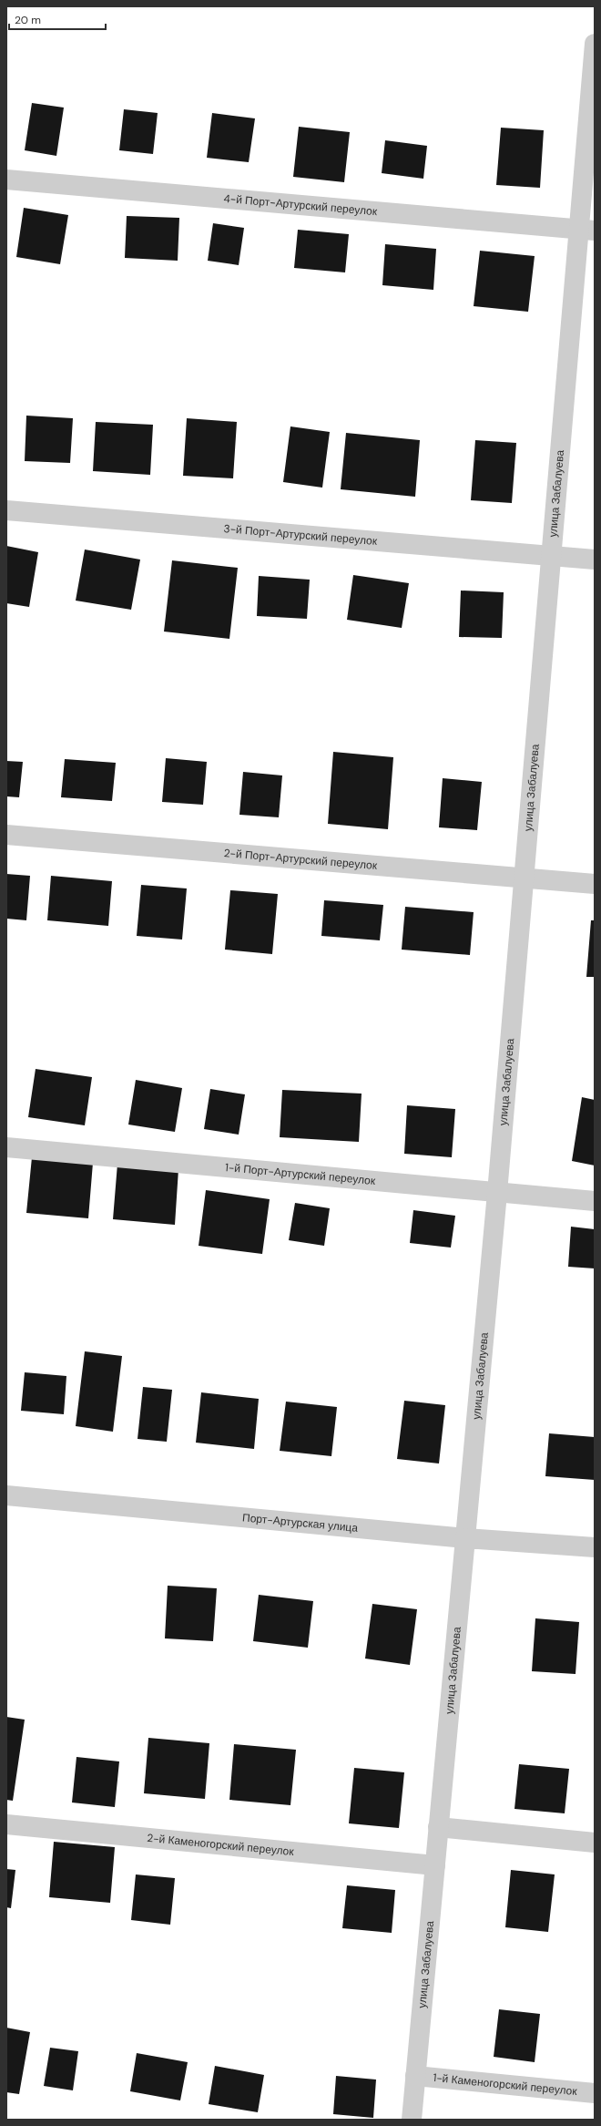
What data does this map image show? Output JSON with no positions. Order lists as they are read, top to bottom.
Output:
{
  "streets": {
    "street": [
      "4-й Порт-Артурский переулок",
      "улица Забалуева",
      "3-й Порт-Артурский переулок",
      "2-й Порт-Артурский переулок",
      "1-й Порт-Артурский переулок",
      "Порт-Артурская улица",
      "2-й Каменогорский переулок",
      "1-й Каменогорский переулок"
    ]
  },
  "crossings": [
    ["4-й Порт-Артурский переулок", "улица Забалуева"],
    ["улица Забалуева", "3-й Порт-Артурский переулок"],
    ["улица Забалуева", "2-й Порт-Артурский переулок"],
    ["улица Забалуева", "1-й Порт-Артурский переулок"],
    ["улица Забалуева", "Порт-Артурская улица"],
    ["улица Забалуева", "2-й Каменогорский переулок"],
    ["улица Забалуева", "1-й Каменогорский переулок"]
  ],
  "scale_bar": "20 m"
}
